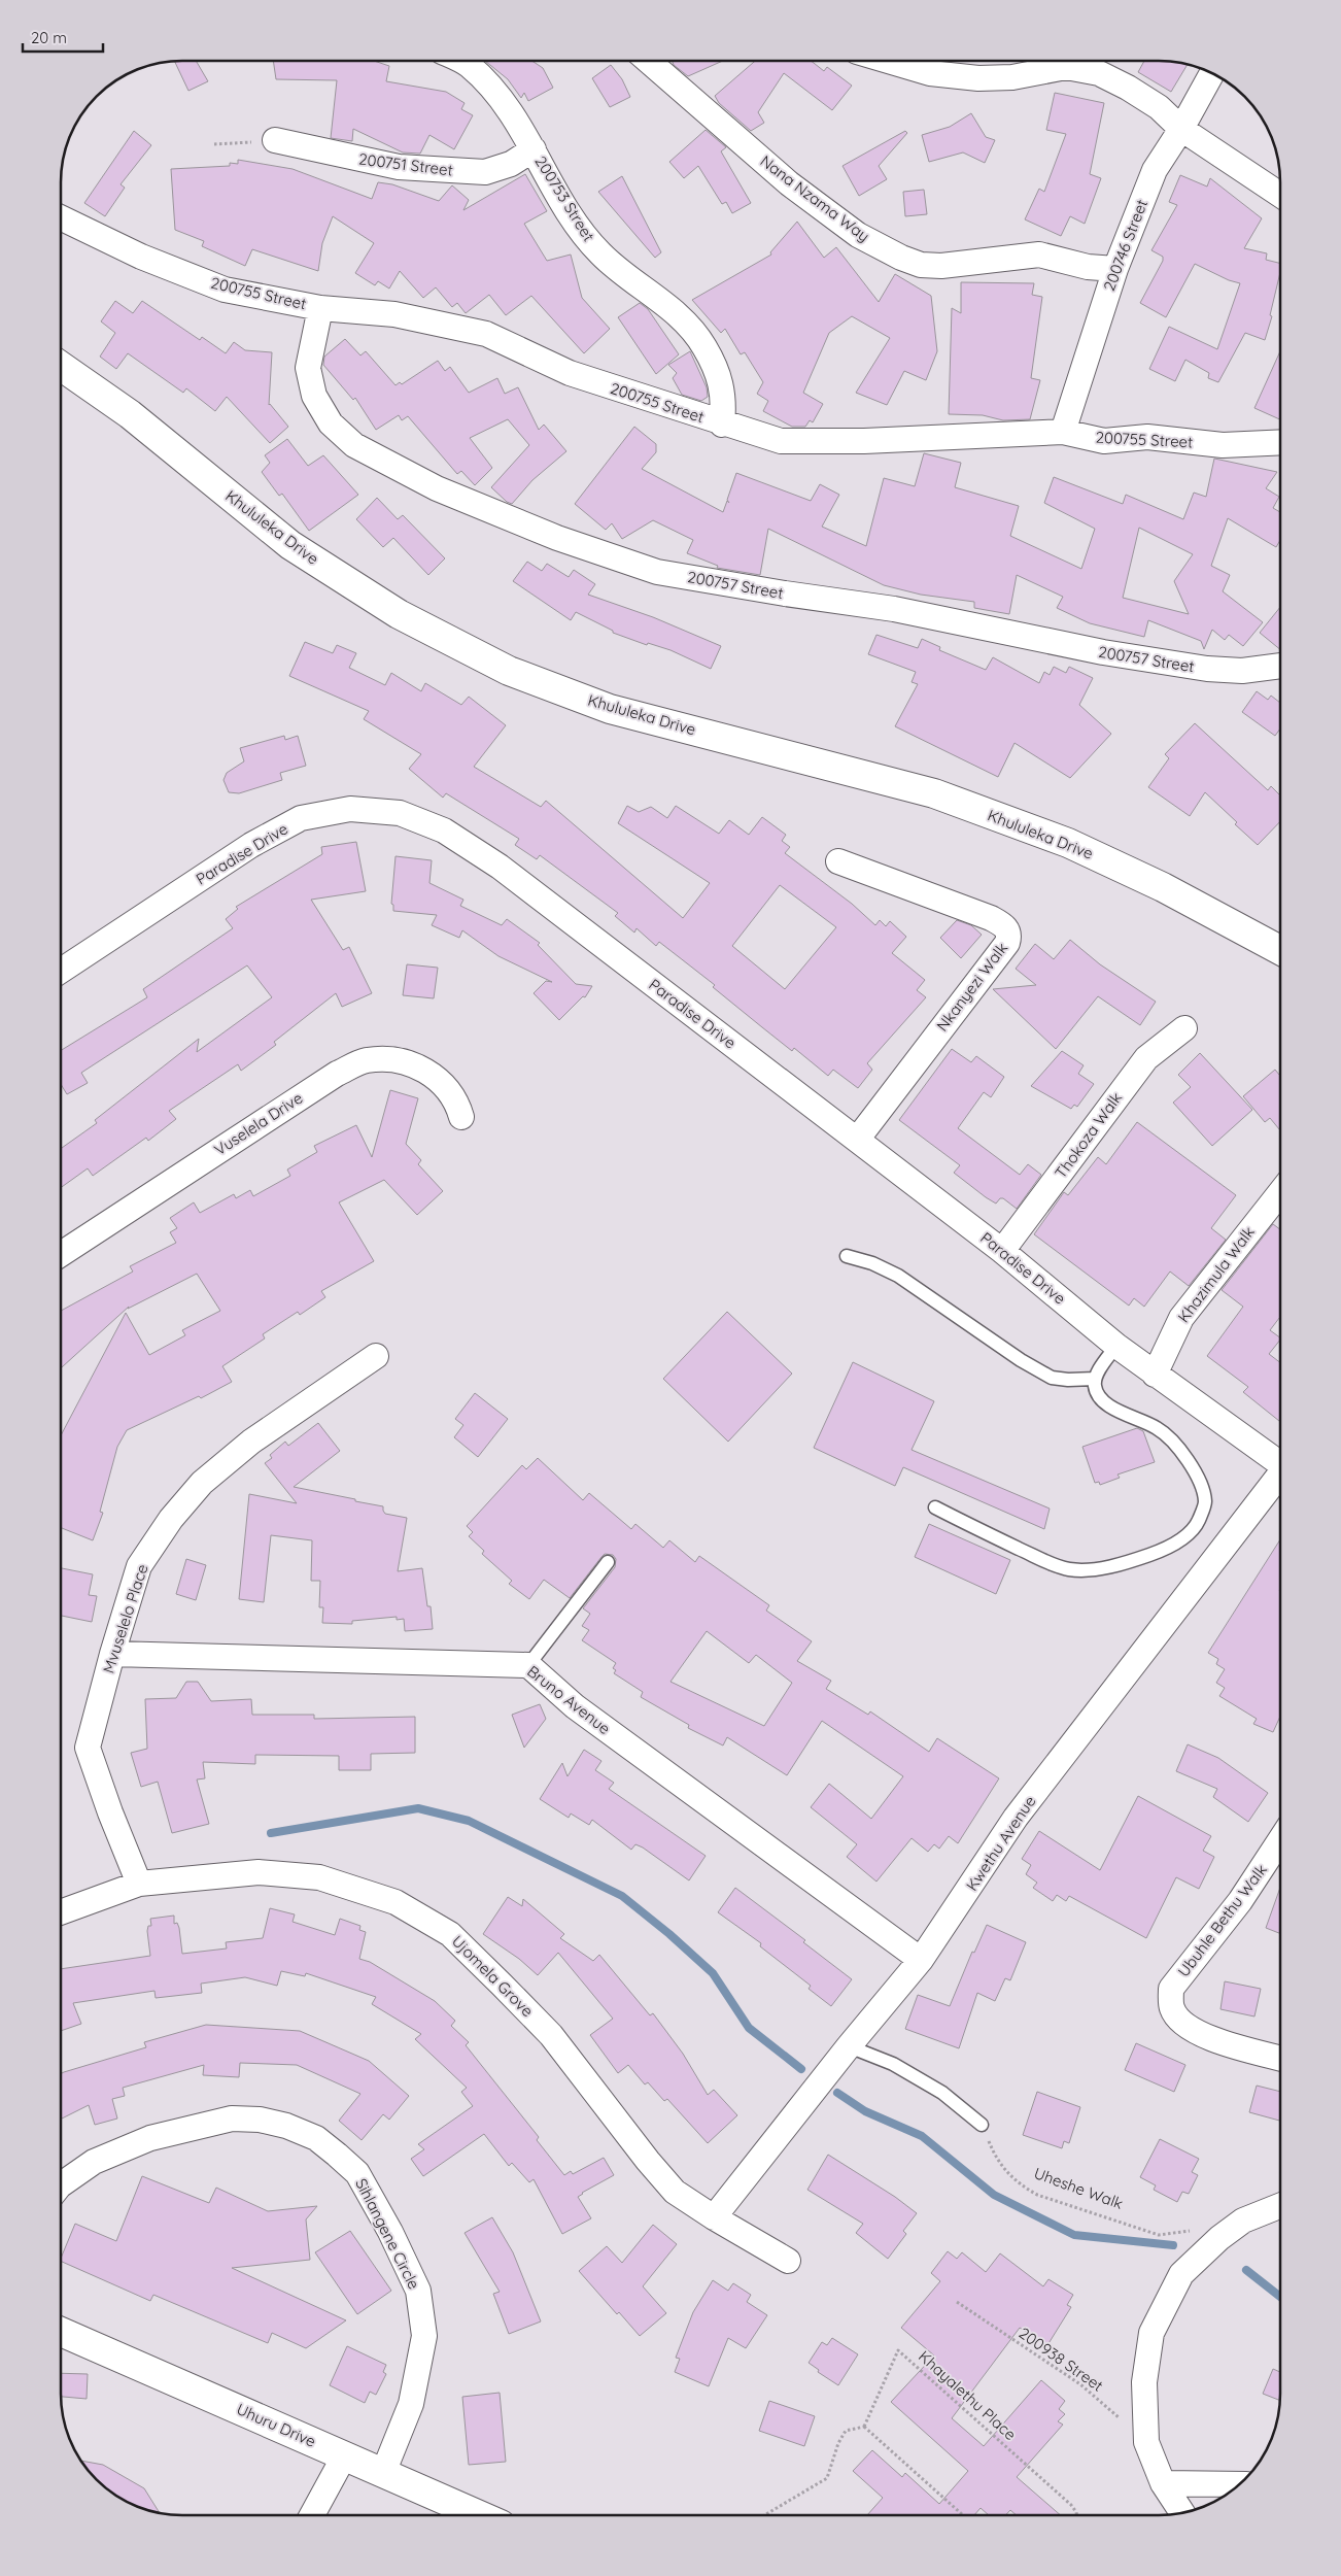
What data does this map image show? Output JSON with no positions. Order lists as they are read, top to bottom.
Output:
{
  "streets": {
    "street": [
      "200751 Street",
      "200753 Street",
      "Nana Nzama Way",
      "200746 Street",
      "200755 Street",
      "Khululeka Drive",
      "200757 Street",
      "Paradise Drive",
      "Nkanyezi Walk",
      "Vuselela Drive",
      "Thokoza Walk",
      "Khazimula Walk",
      "Mvuselelo Place",
      "Bruno Avenue",
      "Kwethu Avenue",
      "Ubuhle Bethu Walk",
      "Ujomela Grove",
      "Sihlangene Circle",
      "Uhuru Drive"
    ],
    "path": ["Uheshe Walk", "200938 Street", "Khayalethu Place"]
  },
  "crossings": [
    ["200751 Street", "200753 Street"],
    ["200753 Street", "200755 Street"],
    ["Nana Nzama Way", "200746 Street"],
    ["200746 Street", "200755 Street"],
    ["200755 Street", "200757 Street"],
    ["Paradise Drive", "Nkanyezi Walk"],
    ["Paradise Drive", "Thokoza Walk"],
    ["Paradise Drive", "Khazimula Walk"],
    ["Mvuselelo Place", "Bruno Avenue"],
    ["Mvuselelo Place", "Ujomela Grove"],
    ["Bruno Avenue", "Kwethu Avenue"],
    ["Kwethu Avenue", "Ujomela Grove"],
    ["Sihlangene Circle", "Uhuru Drive"]
  ],
  "scale_bar": "20 m"
}
